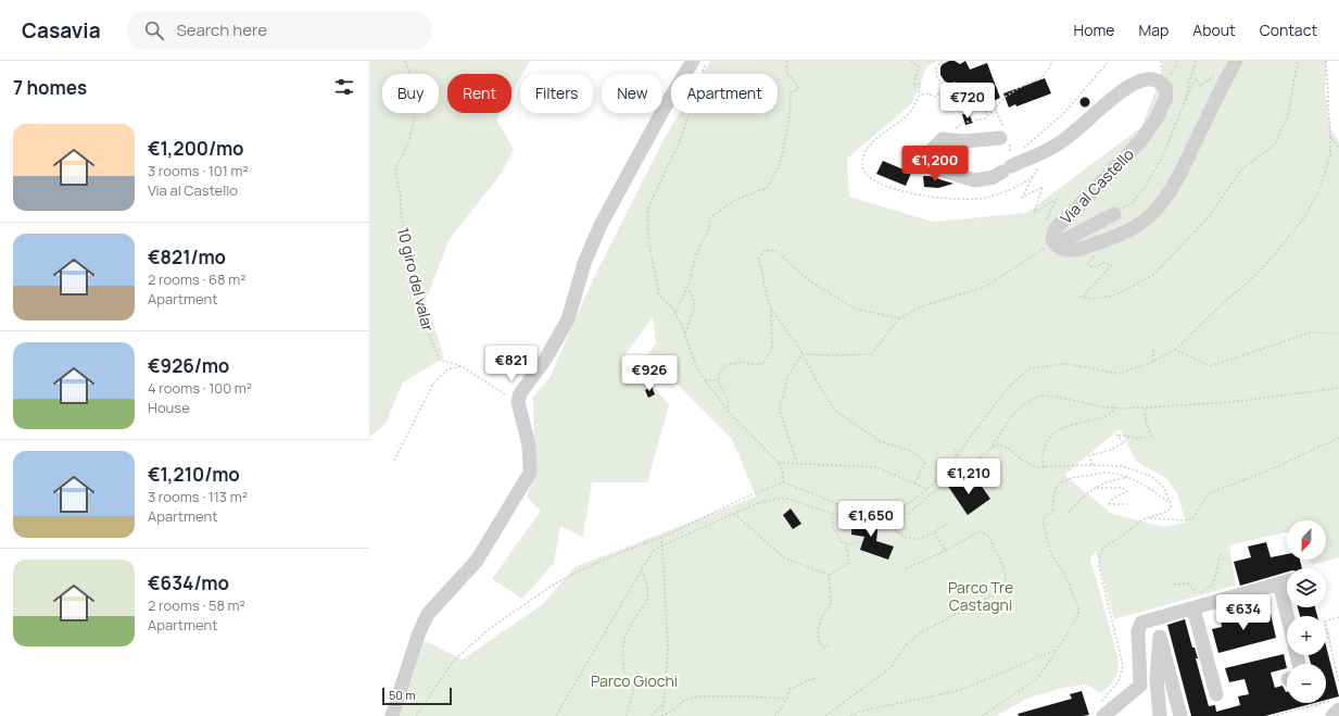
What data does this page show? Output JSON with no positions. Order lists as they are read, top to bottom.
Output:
{
  "streets": {
    "street": ["Via al Castello"],
    "path": ["10 giro del valar"]
  },
  "parks": ["Parco Tre Castagni", "Parco Giochi"],
  "scale_bar": "50 m",
  "north": "bottom",
  "page": {
    "header": "Casavia",
    "search": "Search here",
    "nav": [
      "Home",
      "Map",
      "About",
      "Contact"
    ],
    "heading": "7 homes",
    "chip": [
      "Buy",
      "Rent",
      "Filters",
      "New",
      "Apartment"
    ],
    "price": [
      "€720",
      "€1,200",
      "€821",
      "€926",
      "€1,210",
      "€1,650",
      "€634"
    ],
    "list": [
      {
        "name": "€1,200/mo",
        "note": "3 rooms · 101 m² · Via al Castello"
      },
      {
        "name": "€821/mo",
        "note": "2 rooms · 68 m² · Apartment"
      },
      {
        "name": "€926/mo",
        "note": "4 rooms · 100 m² · House"
      },
      {
        "name": "€1,210/mo",
        "note": "3 rooms · 113 m² · Apartment"
      },
      {
        "name": "€634/mo",
        "note": "2 rooms · 58 m² · Apartment"
      }
    ],
    "map_buttons": ["+", "−"],
    "scale": "50 m"
  }
}
